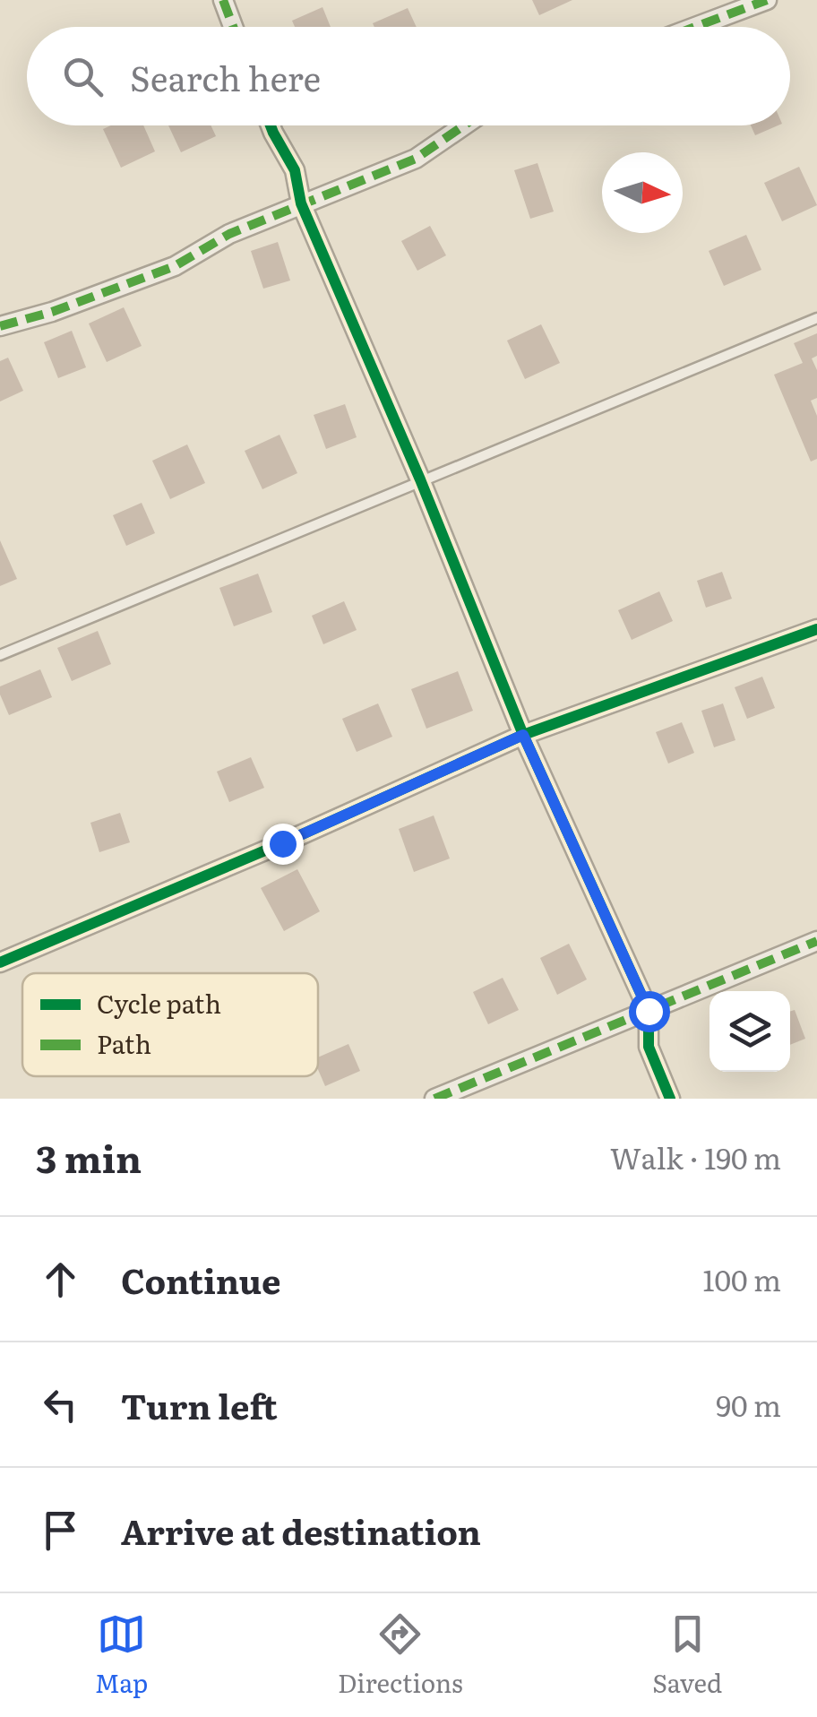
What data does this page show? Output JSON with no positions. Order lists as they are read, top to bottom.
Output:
{
  "legend": ["Cycle path", "Path"],
  "north": "right",
  "page": {
    "search": "Search here",
    "heading": ["3 min", "Walk · 190 m"],
    "list": [
      ["Continue", "100 m"],
      ["Turn left", "90 m"],
      "Arrive at destination"
    ],
    "nav": ["Map", "Directions", "Saved"]
  }
}
